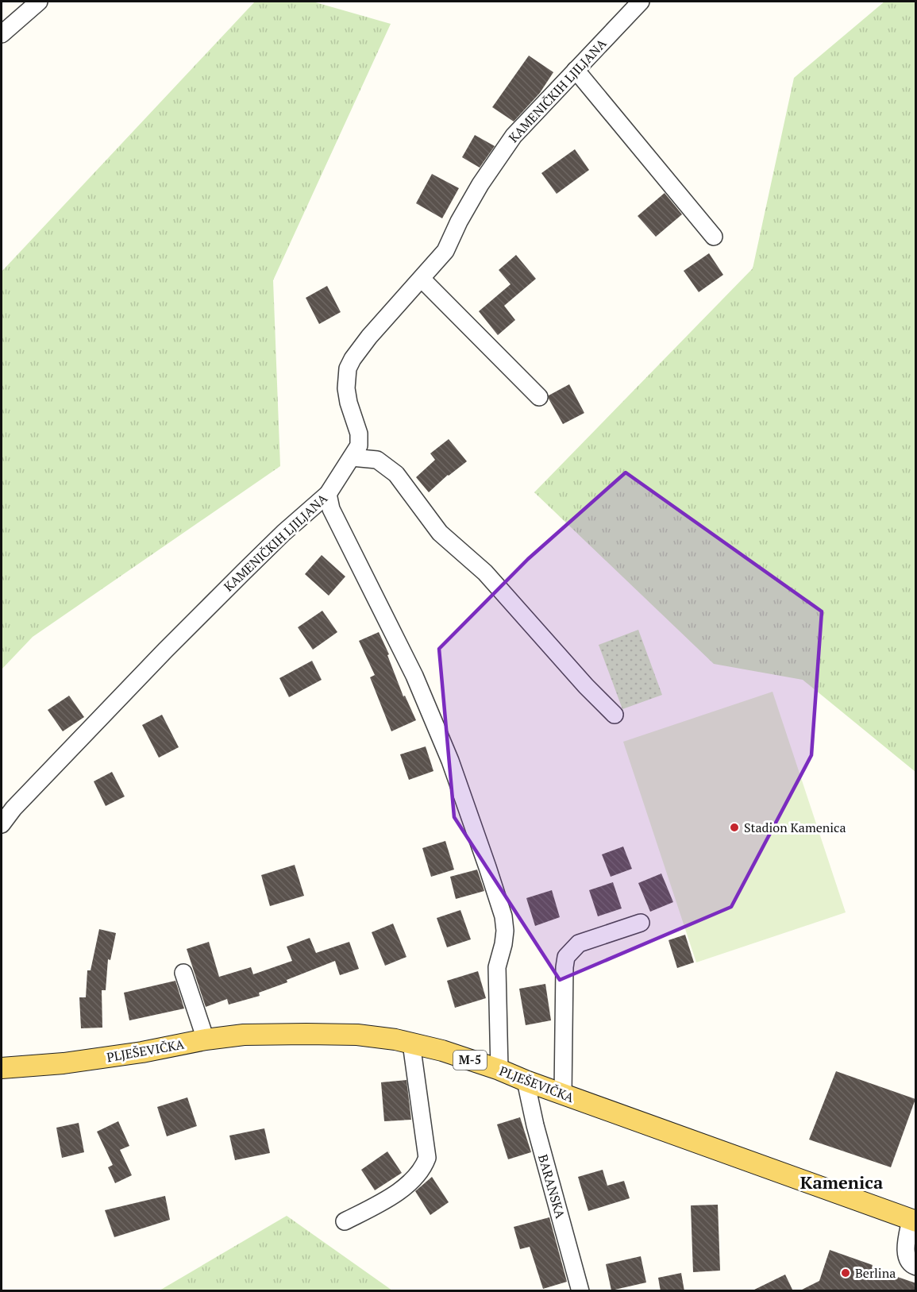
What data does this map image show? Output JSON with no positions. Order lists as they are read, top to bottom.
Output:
{
  "streets": {
    "main road": ["PLJEŠEVIČKA", "M-5"],
    "street": ["KAMENIČKIH LJILJANA", "BARANSKA"]
  },
  "crossings": [
    ["PLJEŠEVIČKA", "BARANSKA"]
  ],
  "districts": ["Kamenica"],
  "places": ["Stadion Kamenica", "Berlina"]
}
